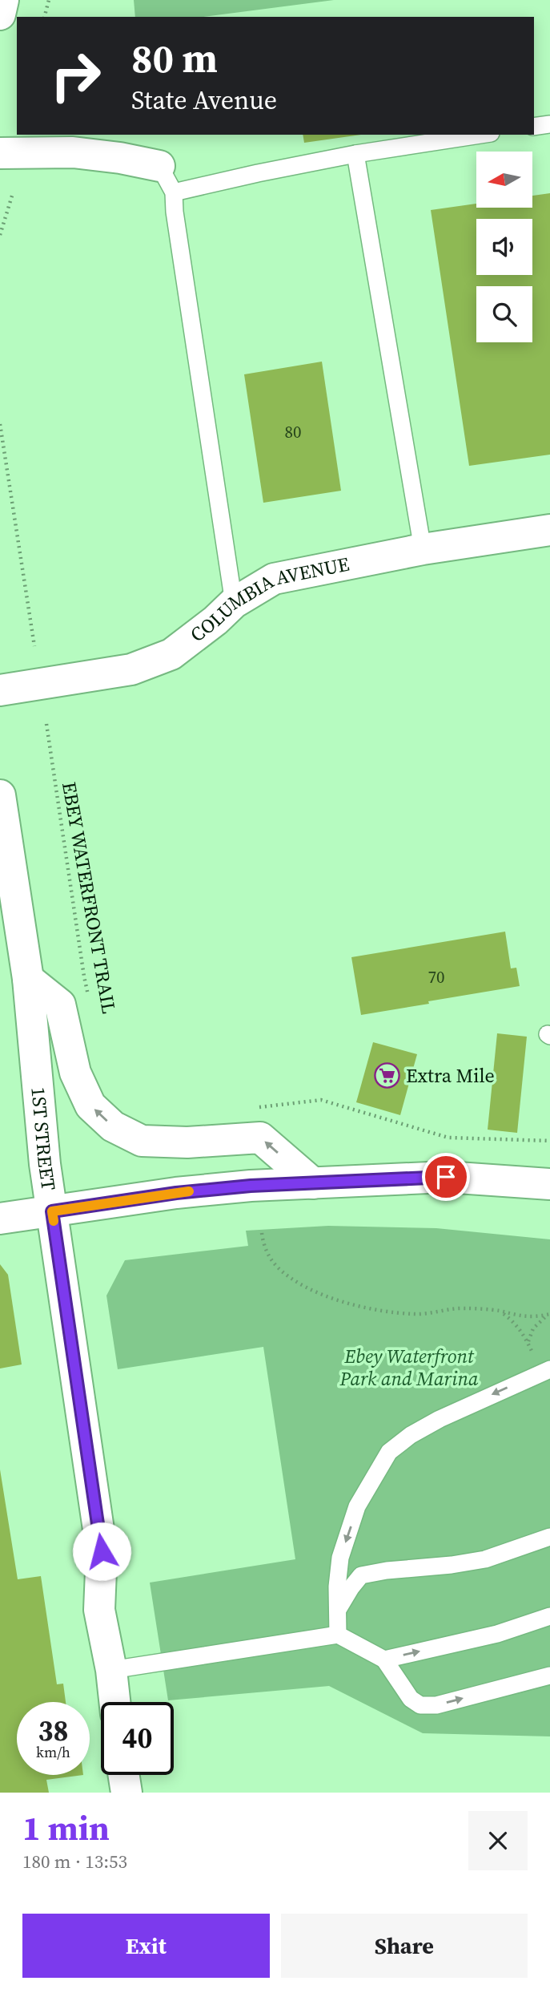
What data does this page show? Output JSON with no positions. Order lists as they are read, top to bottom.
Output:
{
  "streets": {
    "street": ["COLUMBIA AVENUE", "1ST STREET"],
    "path": ["EBEY WATERFRONT TRAIL"]
  },
  "parks": ["Ebey Waterfront Park and Marina"],
  "places": {
    "supermarket": ["Extra Mile"]
  },
  "house_numbers": ["80", "70"],
  "north": "left",
  "page": {
    "turn": ["80 m", "State Avenue"],
    "speed": "38 km/h",
    "limit": "40",
    "heading": ["1 min", "180 m · 13:53"],
    "buttons": ["Exit", "Share"]
  }
}
